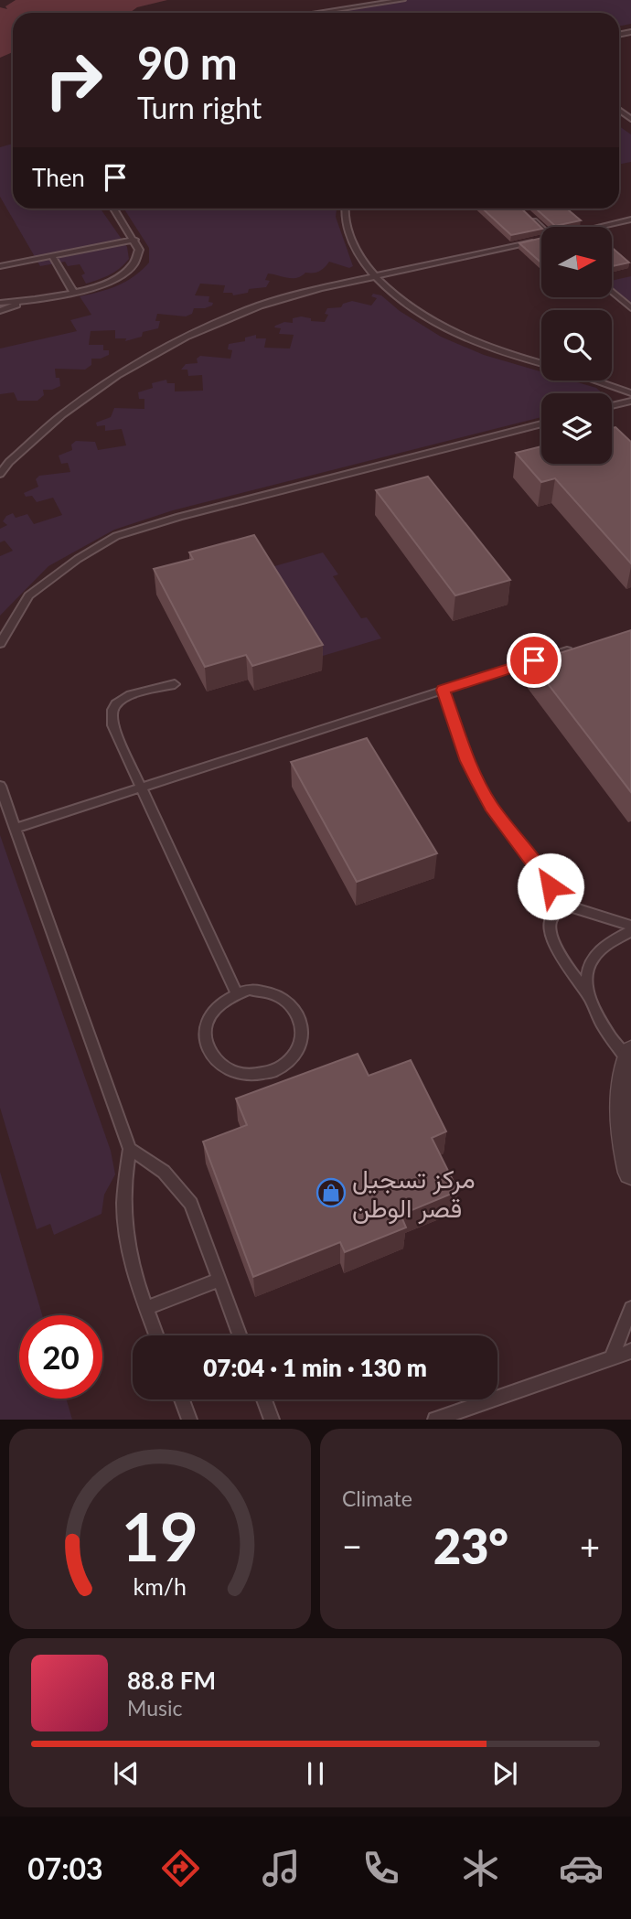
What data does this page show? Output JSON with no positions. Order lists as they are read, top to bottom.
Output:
{
  "places": {
    "shop": ["مركز تسجيل قصر الوطن"]
  },
  "north": "right",
  "page": {
    "turn": ["90 m", "Turn right"],
    "then": "Then",
    "limit": "20",
    "trip": "07:04 · 1 min · 130 m",
    "tile": "Climate",
    "heat": ["−", "23°", "+"],
    "song": ["88.8 FM", "Music"],
    "tabs": "07:03",
    "gauge": ["19", "km/h"]
  }
}
